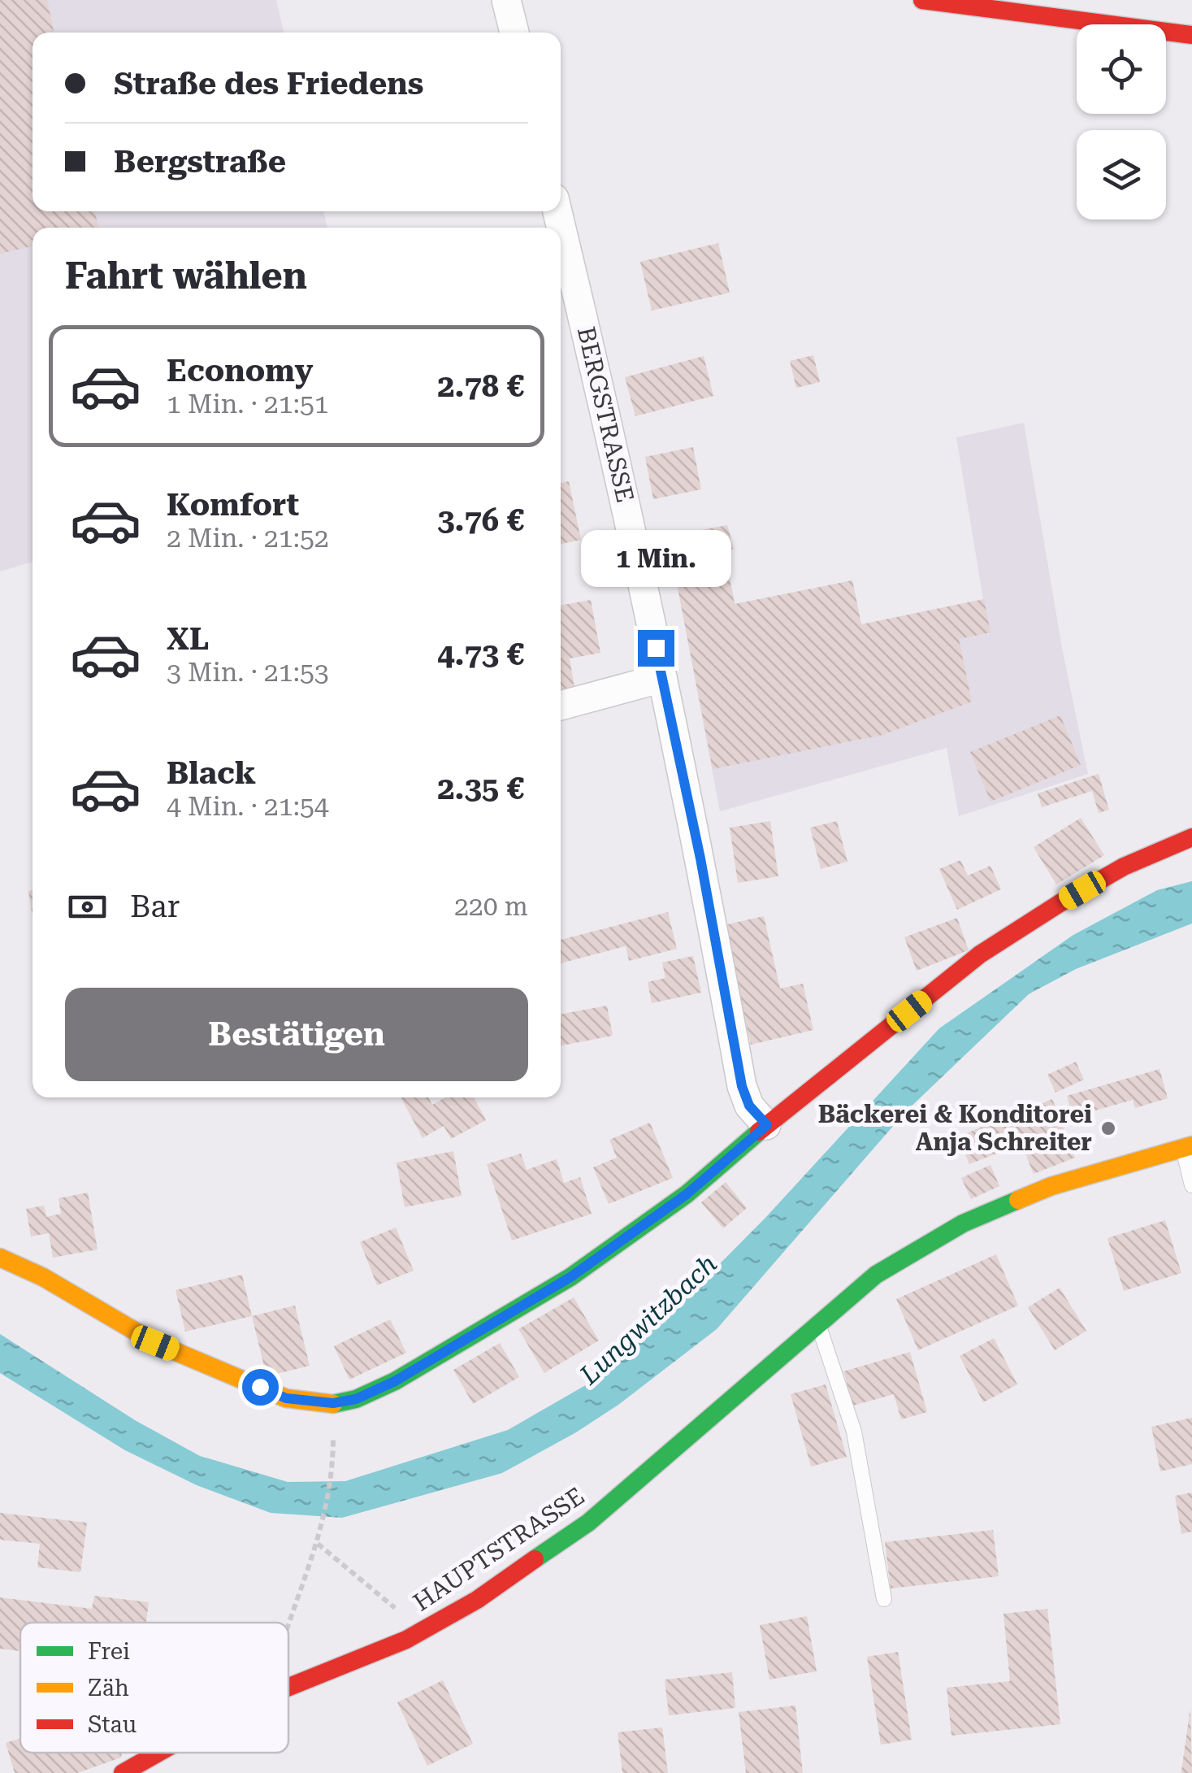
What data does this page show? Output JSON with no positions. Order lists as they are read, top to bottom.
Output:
{
  "streets": {
    "street": ["BERGSTRASSE", "HAUPTSTRASSE"]
  },
  "water": ["Lungwitzbach"],
  "places": ["Bäckerei & Konditorei Anja Schreiter"],
  "legend": ["Frei", "Zäh", "Stau"],
  "page": {
    "banner": ["Straße des Friedens", "Bergstraße"],
    "heading": "Fahrt wählen",
    "list": [
      {
        "name": "Economy",
        "note": "1 Min. · 21:51",
        "value": "2.78 €"
      },
      {
        "name": "Komfort",
        "note": "2 Min. · 21:52",
        "value": "3.76 €"
      },
      {
        "name": "XL",
        "note": "3 Min. · 21:53",
        "value": "4.73 €"
      },
      {
        "name": "Black",
        "note": "4 Min. · 21:54",
        "value": "2.35 €"
      }
    ],
    "bubble": "1 Min.",
    "pay": ["Bar", "220 m"],
    "buttons": "Bestätigen"
  }
}
